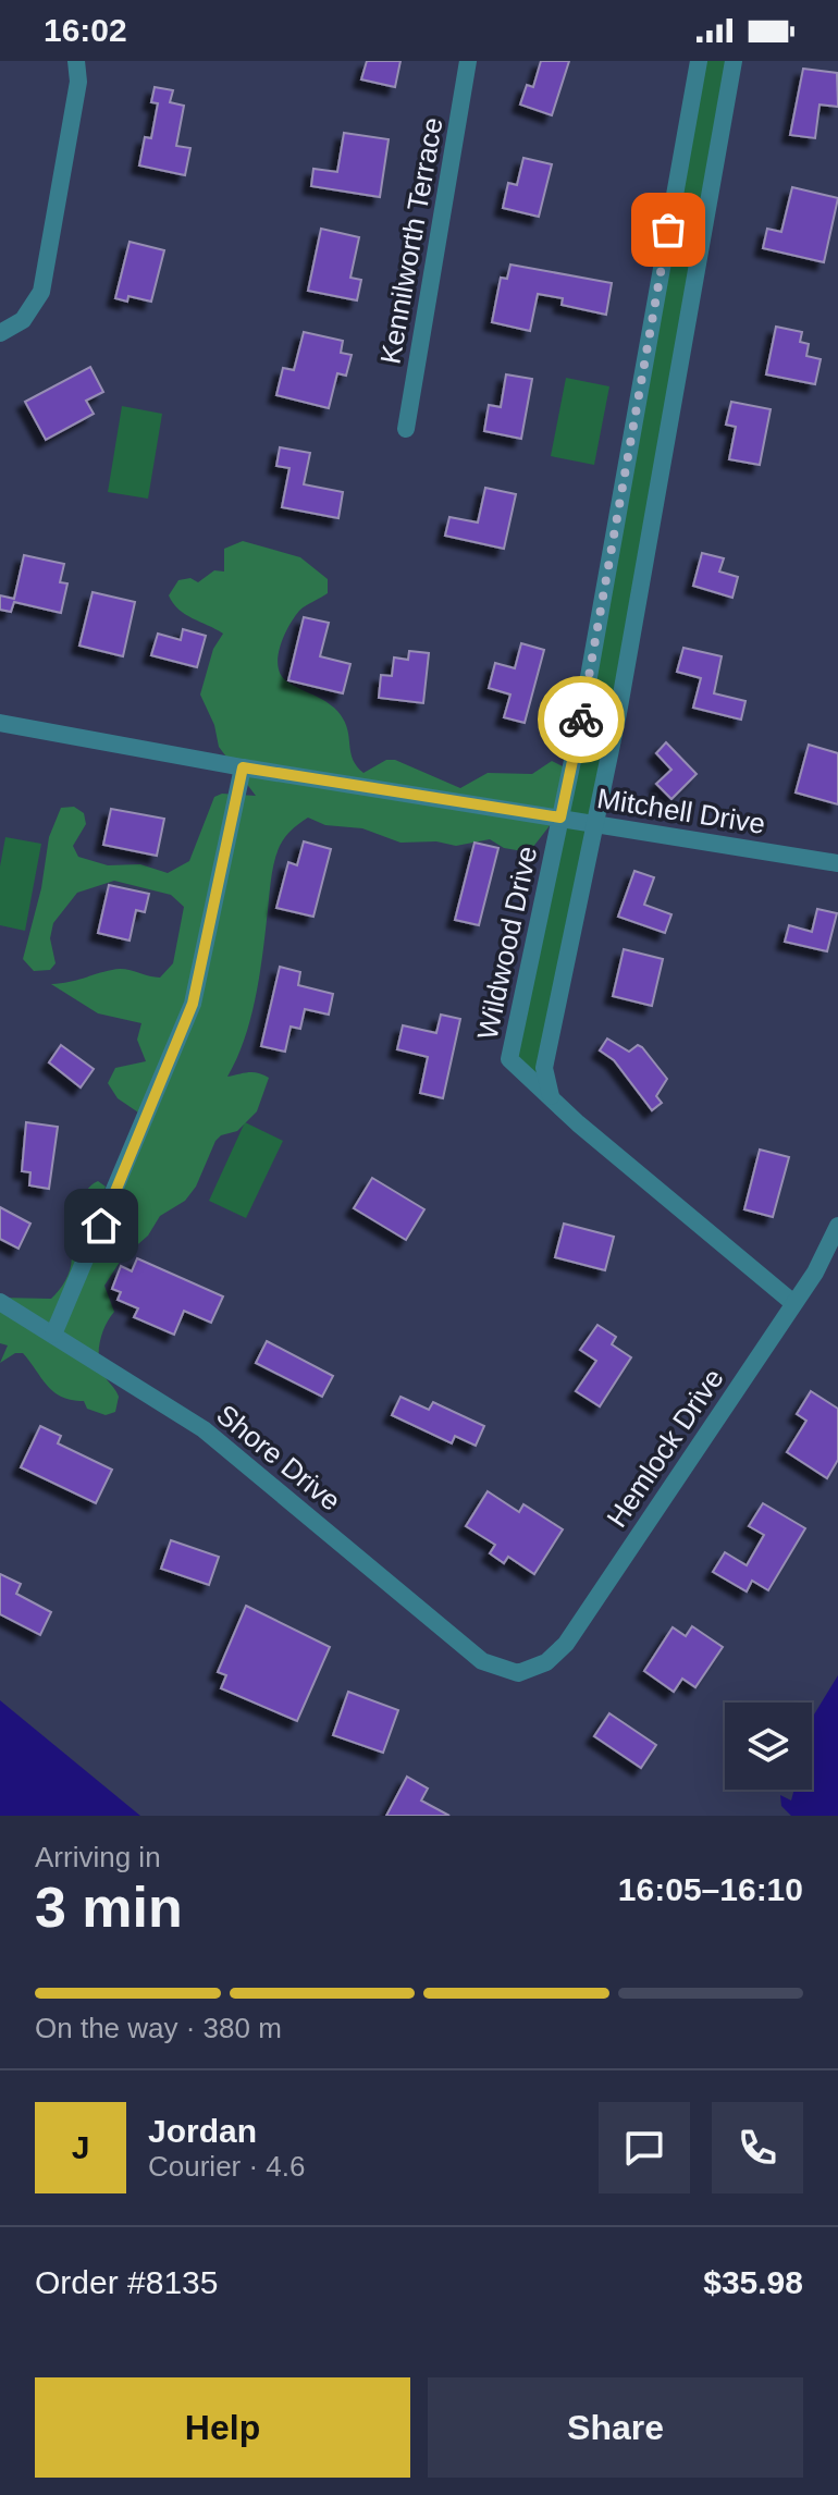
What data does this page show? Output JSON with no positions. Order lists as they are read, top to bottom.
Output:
{
  "streets": {
    "street": [
      "Kennilworth Terrace",
      "Mitchell Drive",
      "Wildwood Drive",
      "Hemlock Drive",
      "Shore Drive"
    ]
  },
  "crossings": [
    ["Mitchell Drive", "Wildwood Drive"],
    ["Wildwood Drive", "Hemlock Drive"],
    ["Hemlock Drive", "Shore Drive"]
  ],
  "page": {
    "status": "16:02",
    "heading": ["3 min", "Arriving in", "16:05–16:10"],
    "panel": [
      "Jordan",
      "Courier · 4.6",
      "Order #8135",
      "$35.98"
    ],
    "bar": "On the way · 380 m",
    "round": "J",
    "buttons": ["Help", "Share"]
  }
}
